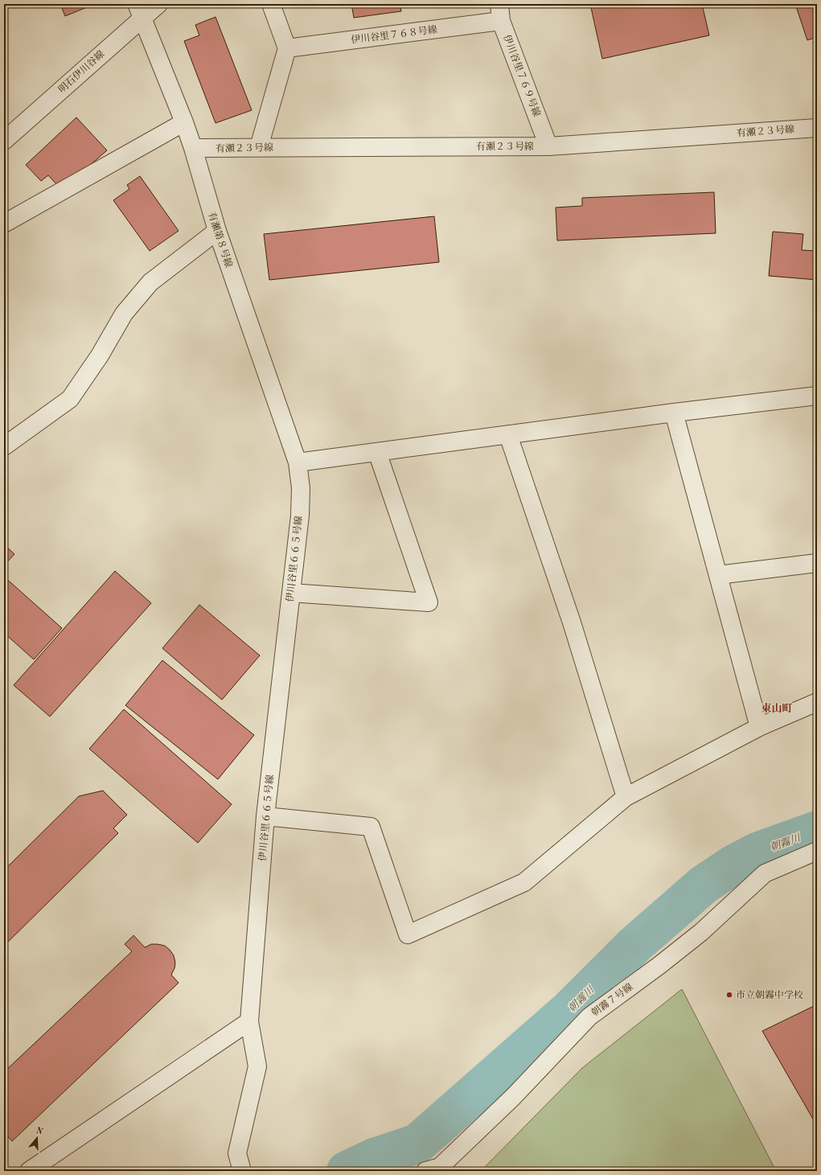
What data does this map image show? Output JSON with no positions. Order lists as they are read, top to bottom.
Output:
{
  "streets": {
    "street": [
      "伊川谷里７６８号線",
      "明石伊川谷線",
      "伊川谷里７６９号線",
      "有瀬２３号線",
      "有瀬第８号線",
      "伊川谷里６６５号線",
      "朝霧７号線"
    ]
  },
  "crossings": [
    ["伊川谷里７６８号線", "伊川谷里７６９号線"],
    ["明石伊川谷線", "有瀬第８号線"],
    ["伊川谷里７６９号線", "有瀬２３号線"],
    ["有瀬２３号線", "有瀬第８号線"],
    ["有瀬第８号線", "伊川谷里６６５号線"]
  ],
  "districts": ["東山町"],
  "water": ["朝霧川"],
  "places": ["市立朝霧中学校"],
  "north": "top"
}
